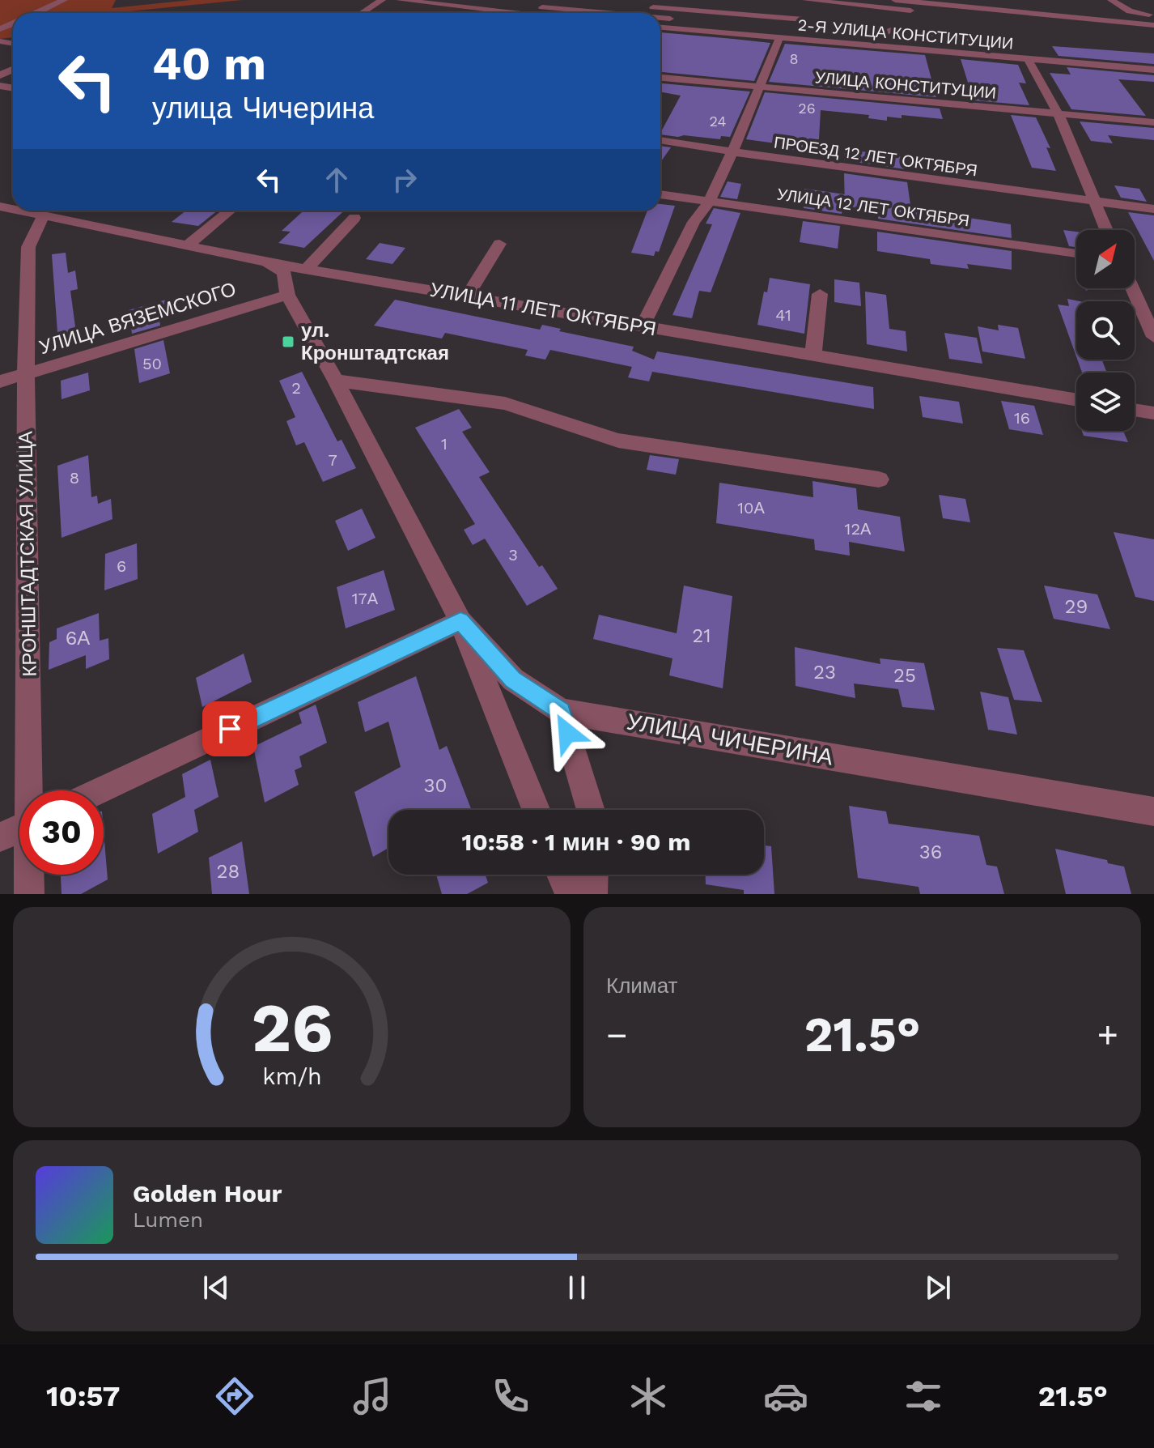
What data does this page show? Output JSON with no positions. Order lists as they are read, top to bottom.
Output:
{
  "streets": {
    "street": [
      "2-Я УЛИЦА КОНСТИТУЦИИ",
      "УЛИЦА КОНСТИТУЦИИ",
      "ПРОЕЗД 12 ЛЕТ ОКТЯБРЯ",
      "УЛИЦА 12 ЛЕТ ОКТЯБРЯ",
      "УЛИЦА 11 ЛЕТ ОКТЯБРЯ",
      "УЛИЦА ВЯЗЕМСКОГО",
      "КРОНШТАДТСКАЯ УЛИЦА",
      "УЛИЦА ЧИЧЕРИНА"
    ]
  },
  "crossings": [
    ["УЛИЦА 11 ЛЕТ ОКТЯБРЯ", "КРОНШТАДТСКАЯ УЛИЦА"],
    ["УЛИЦА ВЯЗЕМСКОГО", "КРОНШТАДТСКАЯ УЛИЦА"]
  ],
  "places": {
    "transit": ["ул. Кронштадтская"]
  },
  "house_numbers": [
    "8",
    "26",
    "24",
    "41",
    "50",
    "2",
    "16",
    "1",
    "7",
    "8",
    "10А",
    "12А",
    "3",
    "6",
    "17А",
    "29",
    "21",
    "6А",
    "23",
    "25",
    "30",
    "36",
    "28"
  ],
  "north": "top right",
  "page": {
    "turn": ["40 m", "улица Чичерина"],
    "limit": "30",
    "trip": "10:58 · 1 мин · 90 m",
    "tile": "Климат",
    "heat": ["−", "21.5°", "+"],
    "song": ["Golden Hour", "Lumen"],
    "tabs": ["10:57", "21.5°"],
    "gauge": ["26", "km/h"]
  }
}
